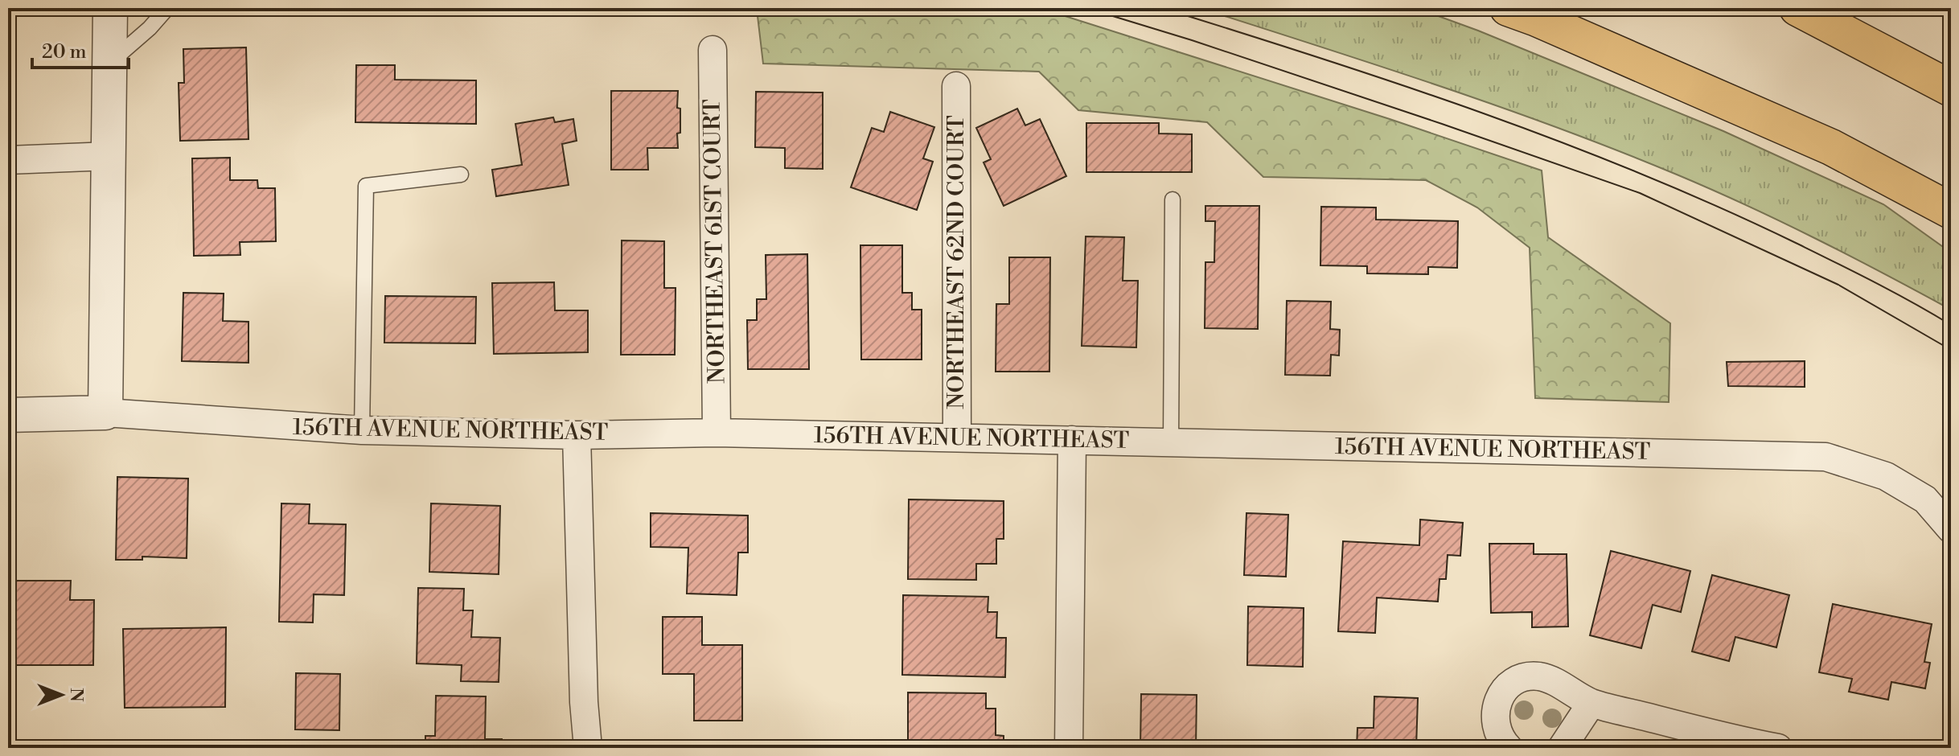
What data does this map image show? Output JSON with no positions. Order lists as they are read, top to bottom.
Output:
{
  "streets": {
    "street": ["NORTHEAST 61ST COURT", "NORTHEAST 62ND COURT", "156TH AVENUE NORTHEAST"]
  },
  "crossings": [
    ["NORTHEAST 61ST COURT", "156TH AVENUE NORTHEAST"],
    ["NORTHEAST 62ND COURT", "156TH AVENUE NORTHEAST"]
  ],
  "scale_bar": "20 m",
  "north": "right"
}
